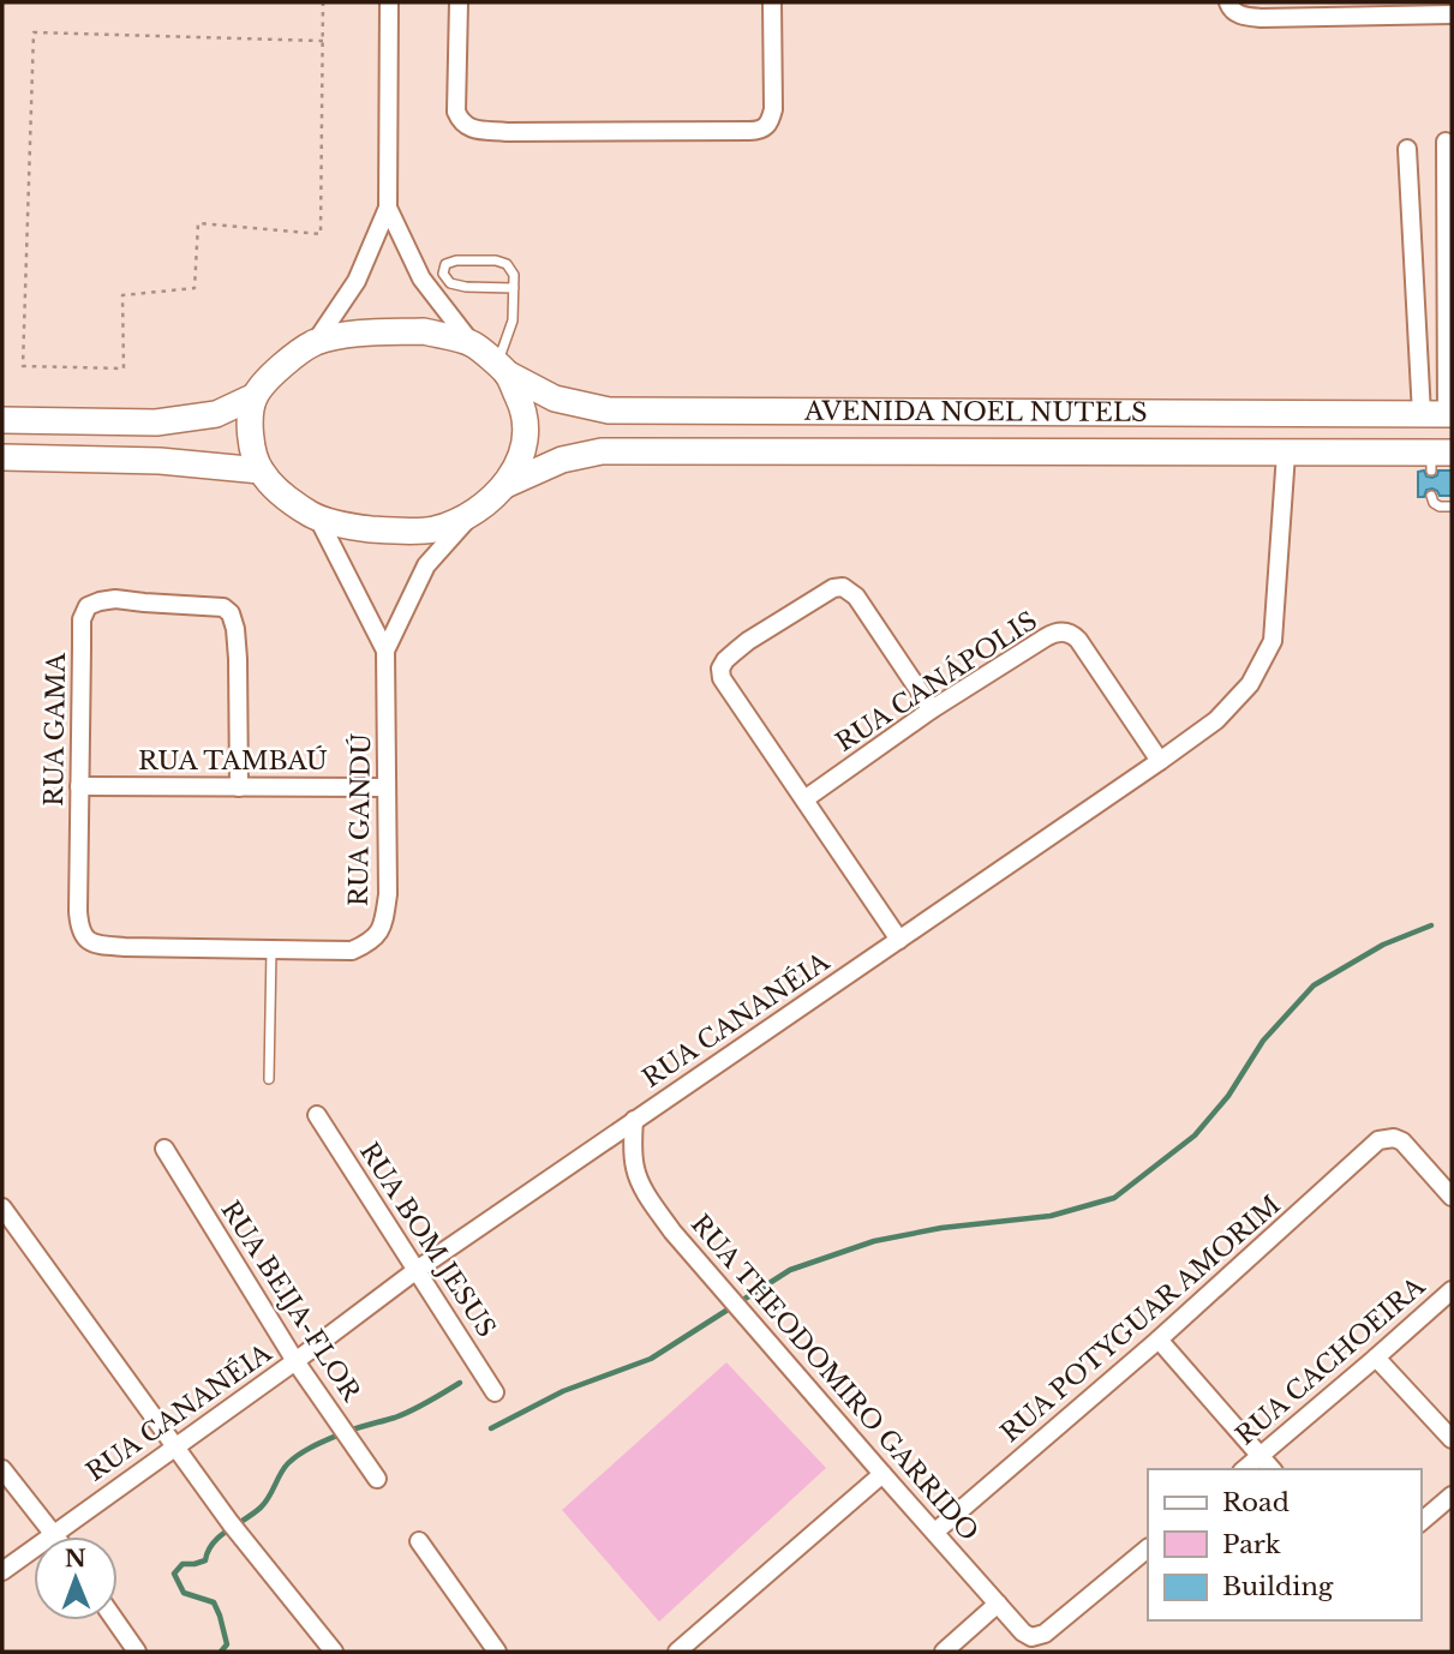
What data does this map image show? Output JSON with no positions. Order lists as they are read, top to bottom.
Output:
{
  "streets": {
    "main road": ["AVENIDA NOEL NUTELS"],
    "street": [
      "RUA CANÁPOLIS",
      "RUA GAMA",
      "RUA TAMBAÚ",
      "RUA GANDÚ",
      "RUA CANANÉIA",
      "RUA BOM JESUS",
      "RUA BEIJA-FLOR",
      "RUA POTYGUAR AMORIM",
      "RUA CACHOEIRA",
      "RUA THEODOMIRO GARRIDO"
    ]
  },
  "crossings": [
    ["AVENIDA NOEL NUTELS", "RUA GANDÚ"],
    ["AVENIDA NOEL NUTELS", "RUA CANANÉIA"],
    ["RUA CANÁPOLIS", "RUA CANANÉIA"],
    ["RUA GAMA", "RUA TAMBAÚ"],
    ["RUA GAMA", "RUA GANDÚ"],
    ["RUA TAMBAÚ", "RUA GANDÚ"],
    ["RUA CANANÉIA", "RUA BOM JESUS"],
    ["RUA CANANÉIA", "RUA BEIJA-FLOR"],
    ["RUA CANANÉIA", "RUA THEODOMIRO GARRIDO"],
    ["RUA POTYGUAR AMORIM", "RUA THEODOMIRO GARRIDO"]
  ],
  "legend": ["Road", "Park", "Building"],
  "north": "top"
}
